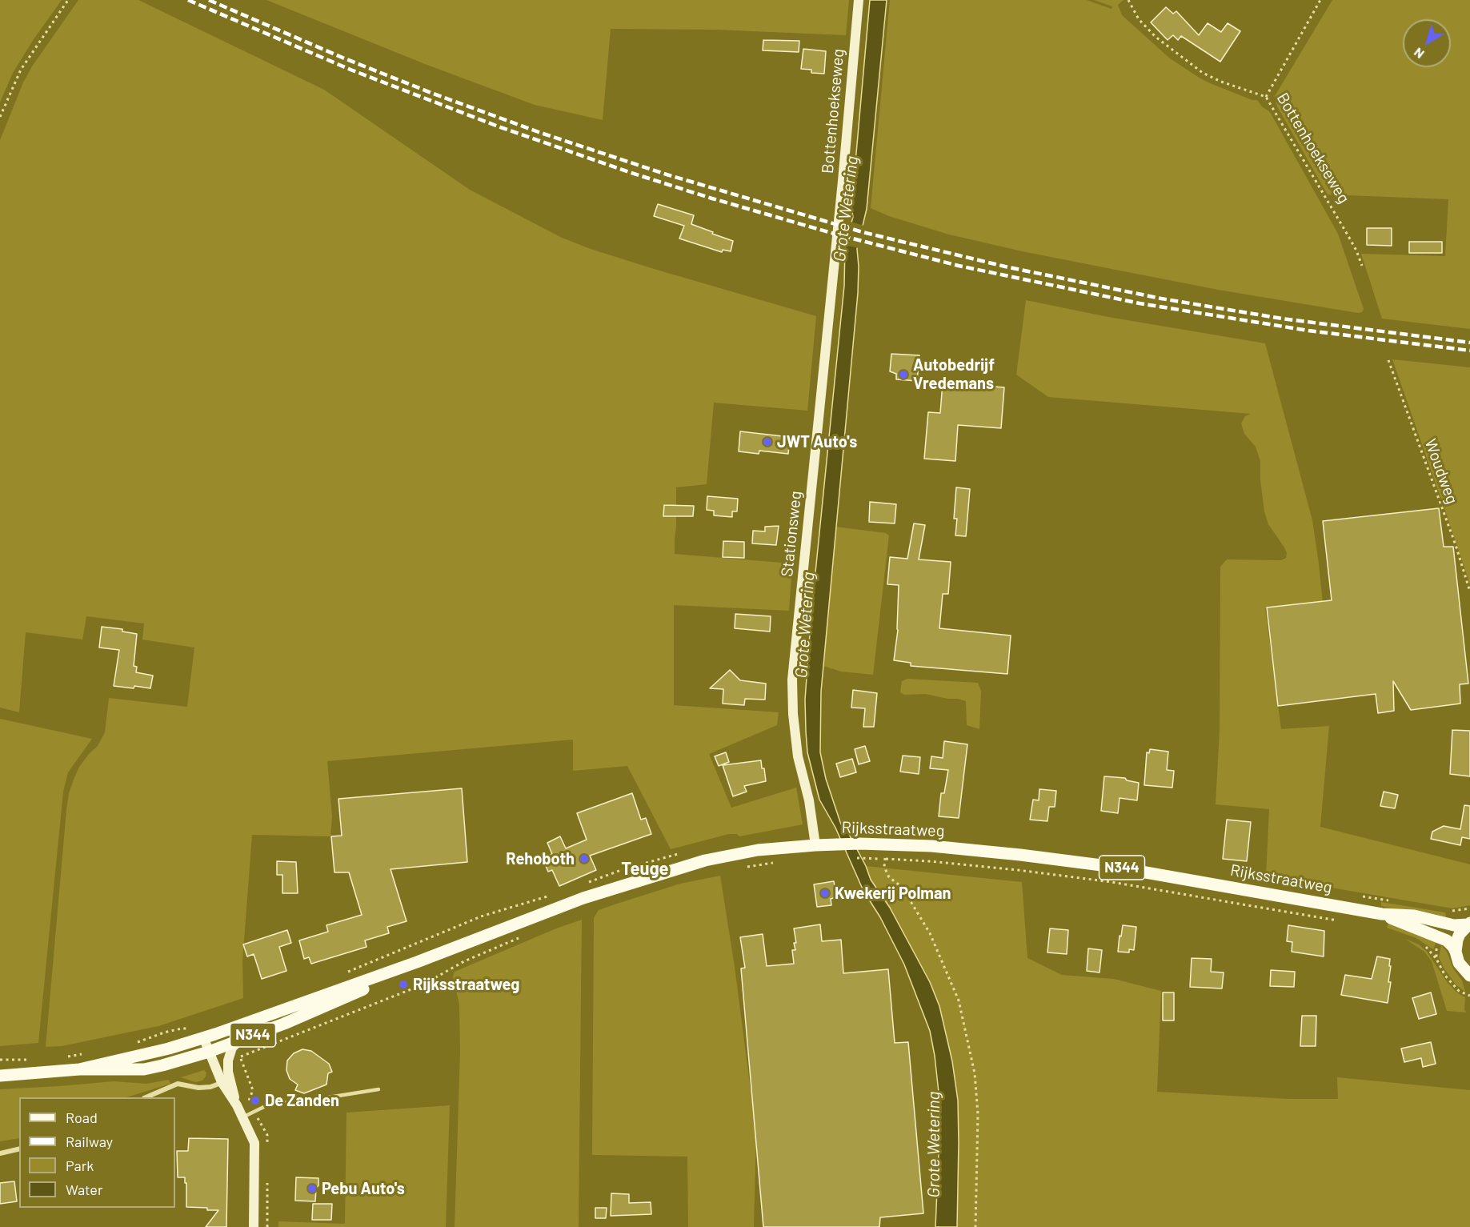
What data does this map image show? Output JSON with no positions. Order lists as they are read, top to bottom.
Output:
{
  "streets": {
    "main road": ["Rijksstraatweg", "N344"],
    "street": ["Bottenhoekseweg", "Stationsweg"],
    "path": ["Woudweg"]
  },
  "crossings": [
    ["Bottenhoekseweg", "Stationsweg"],
    ["Stationsweg", "Rijksstraatweg"],
    ["Rijksstraatweg", "N344"]
  ],
  "districts": ["Teuge"],
  "water": ["Grote Wetering"],
  "places": [
    "Autobedrijf Vredemans",
    "JWT Auto's",
    "Rehoboth",
    "Kwekerij Polman",
    "Rijksstraatweg",
    "De Zanden",
    "Pebu Auto's"
  ],
  "legend": [
    "Road",
    "Railway",
    "Park",
    "Water"
  ],
  "north": "bottom left"
}
